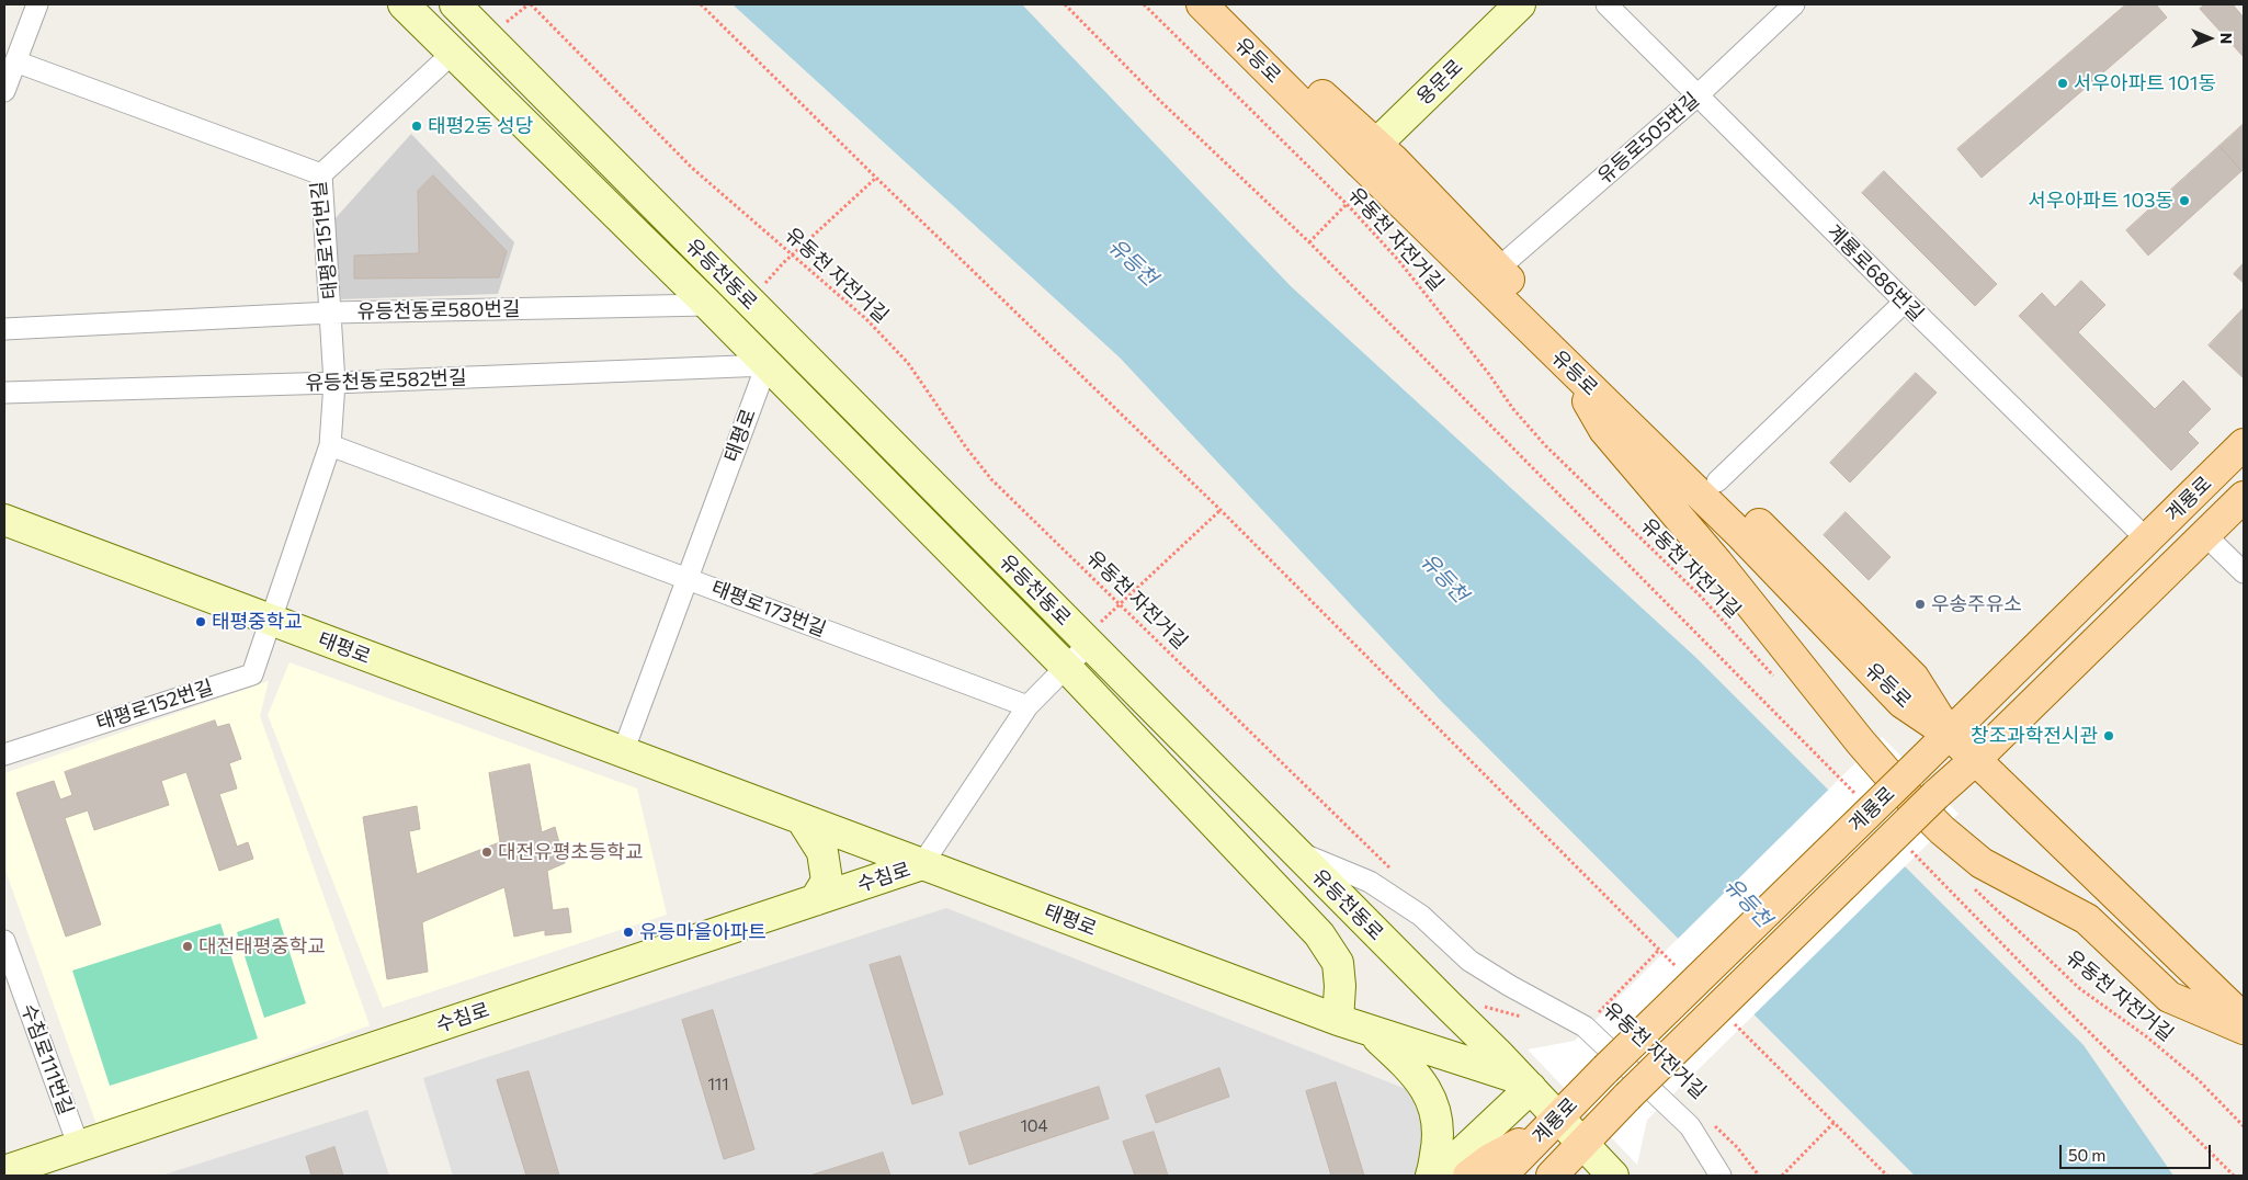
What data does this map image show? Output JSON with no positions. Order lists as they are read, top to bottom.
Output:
{
  "streets": {
    "main road": [
      "유등로",
      "용문로",
      "유등천동로",
      "태평로",
      "계룡로",
      "수침로"
    ],
    "street": [
      "유등로505번길",
      "태평로151번길",
      "계룡로686번길",
      "유등천동로580번길",
      "유등천동로582번길",
      "태평로173번길",
      "태평로152번길",
      "수침로111번길"
    ],
    "path": ["유동천 자전거길"]
  },
  "crossings": [
    ["유등로", "용문로"],
    ["유등로", "유등로505번길"],
    ["유등로", "계룡로"],
    ["유등로505번길", "계룡로686번길"],
    ["태평로151번길", "유등천동로580번길"],
    ["태평로151번길", "유등천동로582번길"],
    ["태평로151번길", "태평로"],
    ["태평로151번길", "태평로173번길"],
    ["태평로151번길", "태평로152번길"],
    ["계룡로686번길", "계룡로"],
    ["유등천동로", "유등천동로580번길"],
    ["유등천동로", "유등천동로582번길"],
    ["유등천동로", "태평로"],
    ["유등천동로", "계룡로"],
    ["유등천동로582번길", "태평로"],
    ["태평로", "태평로173번길"],
    ["태평로", "태평로152번길"],
    ["태평로", "수침로"],
    ["수침로", "수침로111번길"]
  ],
  "water": ["유등천"],
  "places": [
    "서우아파트 101동",
    "태평2동 성당",
    "서우아파트 103동",
    "우송주유소",
    "태평중학교",
    "창조과학전시관",
    "대전유평초등학교",
    "유등마을아파트",
    "대전태평중학교"
  ],
  "house_numbers": ["111", "104"],
  "scale_bar": "50 m",
  "north": "right"
}
